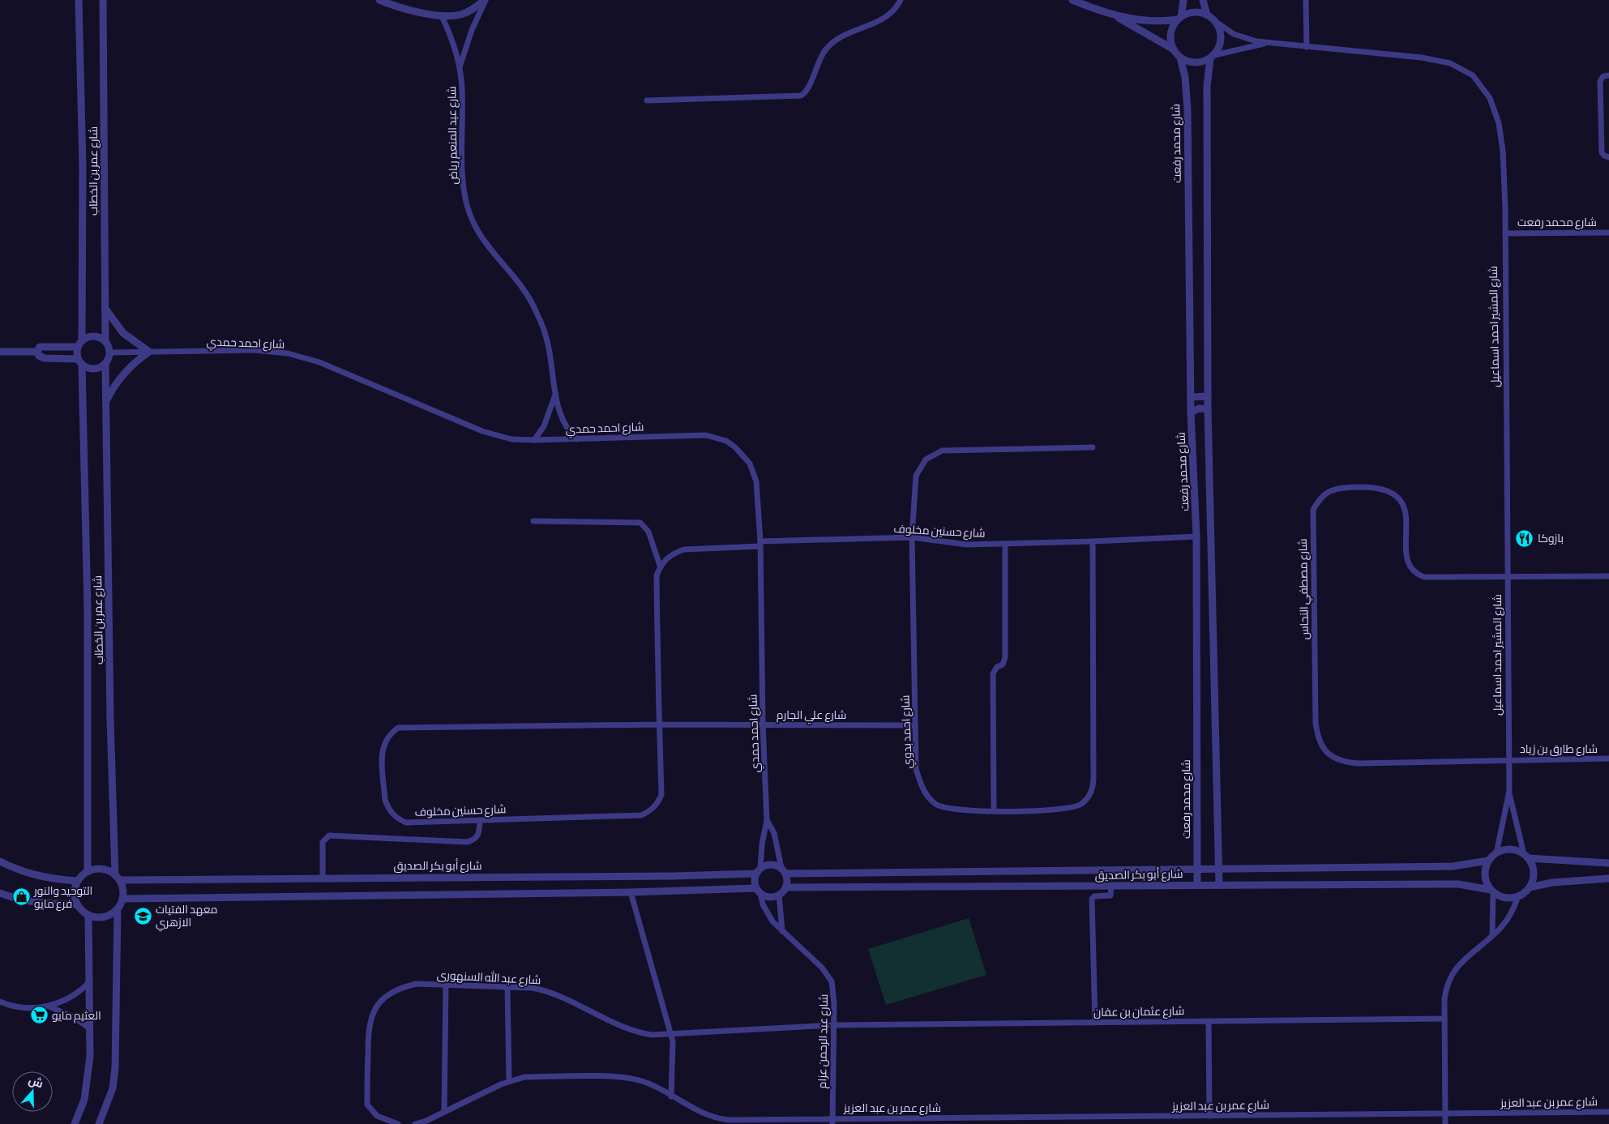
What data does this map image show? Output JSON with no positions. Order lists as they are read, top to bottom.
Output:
{
  "streets": {
    "street": [
      "شارع عبد المنعم رياض",
      "شارع محمد رفعت",
      "شارع عمر بن الخطاب",
      "شارع المشير احمد اسماعيل",
      "شارع احمد حمدي",
      "شارع حسنين مخلوف",
      "شارع مصطفي النحاس",
      "شارع علي الجارم",
      "شارع احمد بدوي",
      "شارع طارق بن زياد",
      "شارع أبو بكر الصديق",
      "شارع عبد الله السنهورى",
      "شارع عثمان بن عفان",
      "شارع عبد الرحمن عزام",
      "شارع عمر بن عبد العزيز"
    ]
  },
  "crossings": [
    ["شارع عبد المنعم رياض", "شارع احمد حمدي"],
    ["شارع محمد رفعت", "شارع المشير احمد اسماعيل"],
    ["شارع محمد رفعت", "شارع حسنين مخلوف"],
    ["شارع محمد رفعت", "شارع أبو بكر الصديق"],
    ["شارع عمر بن الخطاب", "شارع احمد حمدي"],
    ["شارع عمر بن الخطاب", "شارع أبو بكر الصديق"],
    ["شارع المشير احمد اسماعيل", "شارع مصطفي النحاس"],
    ["شارع المشير احمد اسماعيل", "شارع طارق بن زياد"],
    ["شارع المشير احمد اسماعيل", "شارع أبو بكر الصديق"],
    ["شارع احمد حمدي", "شارع حسنين مخلوف"],
    ["شارع احمد حمدي", "شارع علي الجارم"],
    ["شارع احمد حمدي", "شارع أبو بكر الصديق"],
    ["شارع احمد حمدي", "شارع عبد الرحمن عزام"],
    ["شارع حسنين مخلوف", "شارع علي الجارم"],
    ["شارع حسنين مخلوف", "شارع احمد بدوي"],
    ["شارع مصطفي النحاس", "شارع طارق بن زياد"],
    ["شارع علي الجارم", "شارع احمد بدوي"],
    ["شارع أبو بكر الصديق", "شارع عبد الرحمن عزام"],
    ["شارع عبد الله السنهورى", "شارع عثمان بن عفان"],
    ["شارع عبد الله السنهورى", "شارع عبد الرحمن عزام"],
    ["شارع عثمان بن عفان", "شارع عبد الرحمن عزام"],
    ["شارع عبد الرحمن عزام", "شارع عمر بن عبد العزيز"]
  ],
  "places": {
    "restaurant": ["بازوكا"],
    "shop": ["التوحيد والنور فرع مايو"],
    "school or university": ["معهد الفتيات الازهري"],
    "supermarket": ["العثيم مايو"]
  },
  "north": "top"
}
